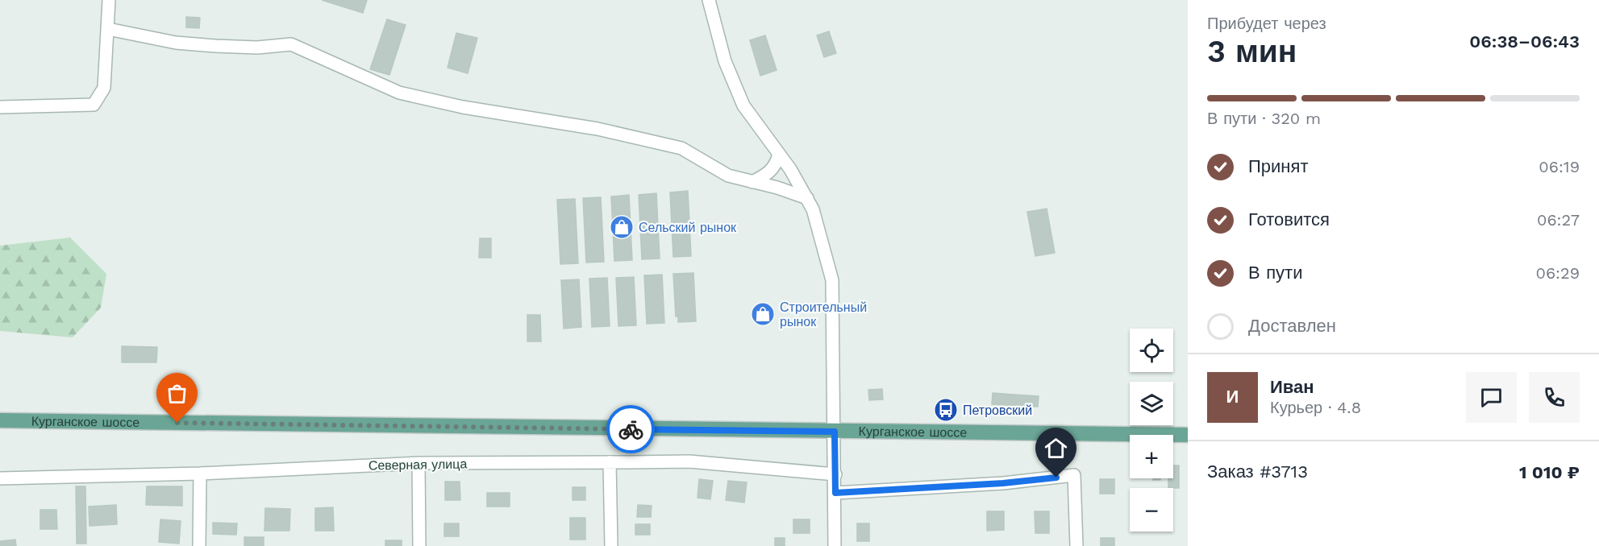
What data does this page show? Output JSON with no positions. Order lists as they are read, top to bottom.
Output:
{
  "streets": {
    "main road": ["Курганское шоссе"],
    "street": ["Северная улица"]
  },
  "places": {
    "shop": ["Сельский рынок", "Строительный рынок"],
    "bus stop": ["Петровский"]
  },
  "page": {
    "heading": ["3 мин", "Прибудет через", "06:38–06:43"],
    "panel": [
      "Иван",
      "Курьер · 4.8",
      "Заказ #3713",
      "1 010 ₽"
    ],
    "bar": "В пути · 320 m",
    "list": [
      ["Принят", "06:19"],
      ["Готовится", "06:27"],
      ["В пути", "06:29"],
      "Доставлен"
    ],
    "map_buttons": ["+", "−"],
    "round": "И"
  }
}
